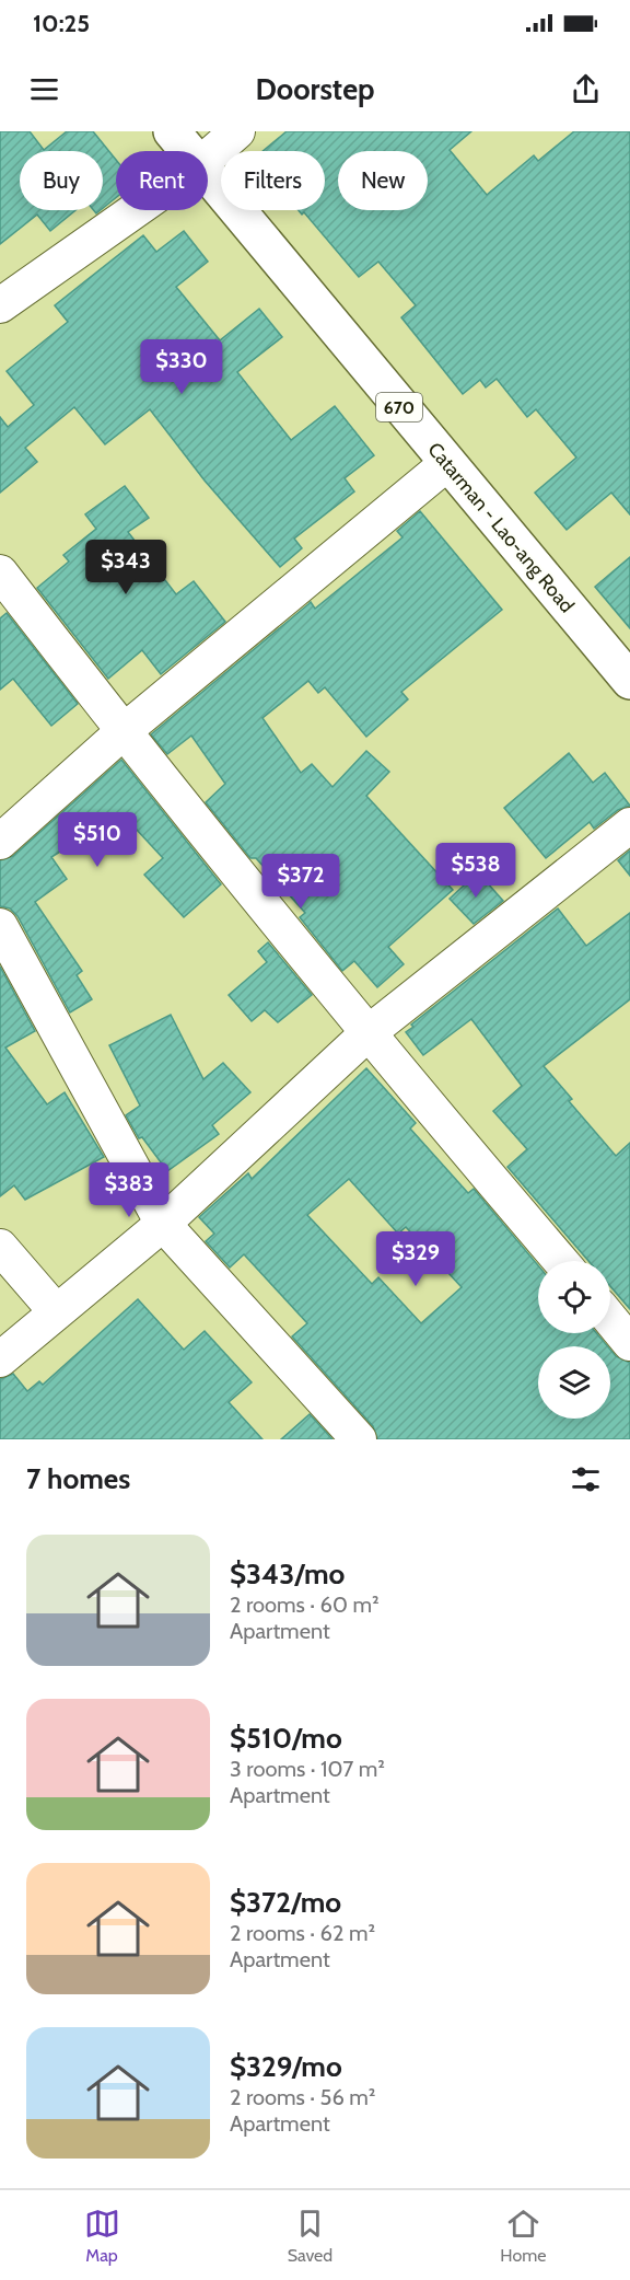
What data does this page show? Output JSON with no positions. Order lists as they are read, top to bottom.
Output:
{
  "streets": {
    "main road": ["670", "Catarman - Lao-ang Road"]
  },
  "page": {
    "status": "10:25",
    "header": "Doorstep",
    "chip": [
      "Buy",
      "Rent",
      "Filters",
      "New"
    ],
    "price": [
      "$330",
      "$343",
      "$510",
      "$538",
      "$372",
      "$383",
      "$329"
    ],
    "heading": "7 homes",
    "list": [
      {
        "name": "$343/mo",
        "note": "2 rooms · 60 m² · Apartment"
      },
      {
        "name": "$510/mo",
        "note": "3 rooms · 107 m² · Apartment"
      },
      {
        "name": "$372/mo",
        "note": "2 rooms · 62 m² · Apartment"
      },
      {
        "name": "$329/mo",
        "note": "2 rooms · 56 m² · Apartment"
      }
    ],
    "tabs": ["Map", "Saved", "Home"]
  }
}
